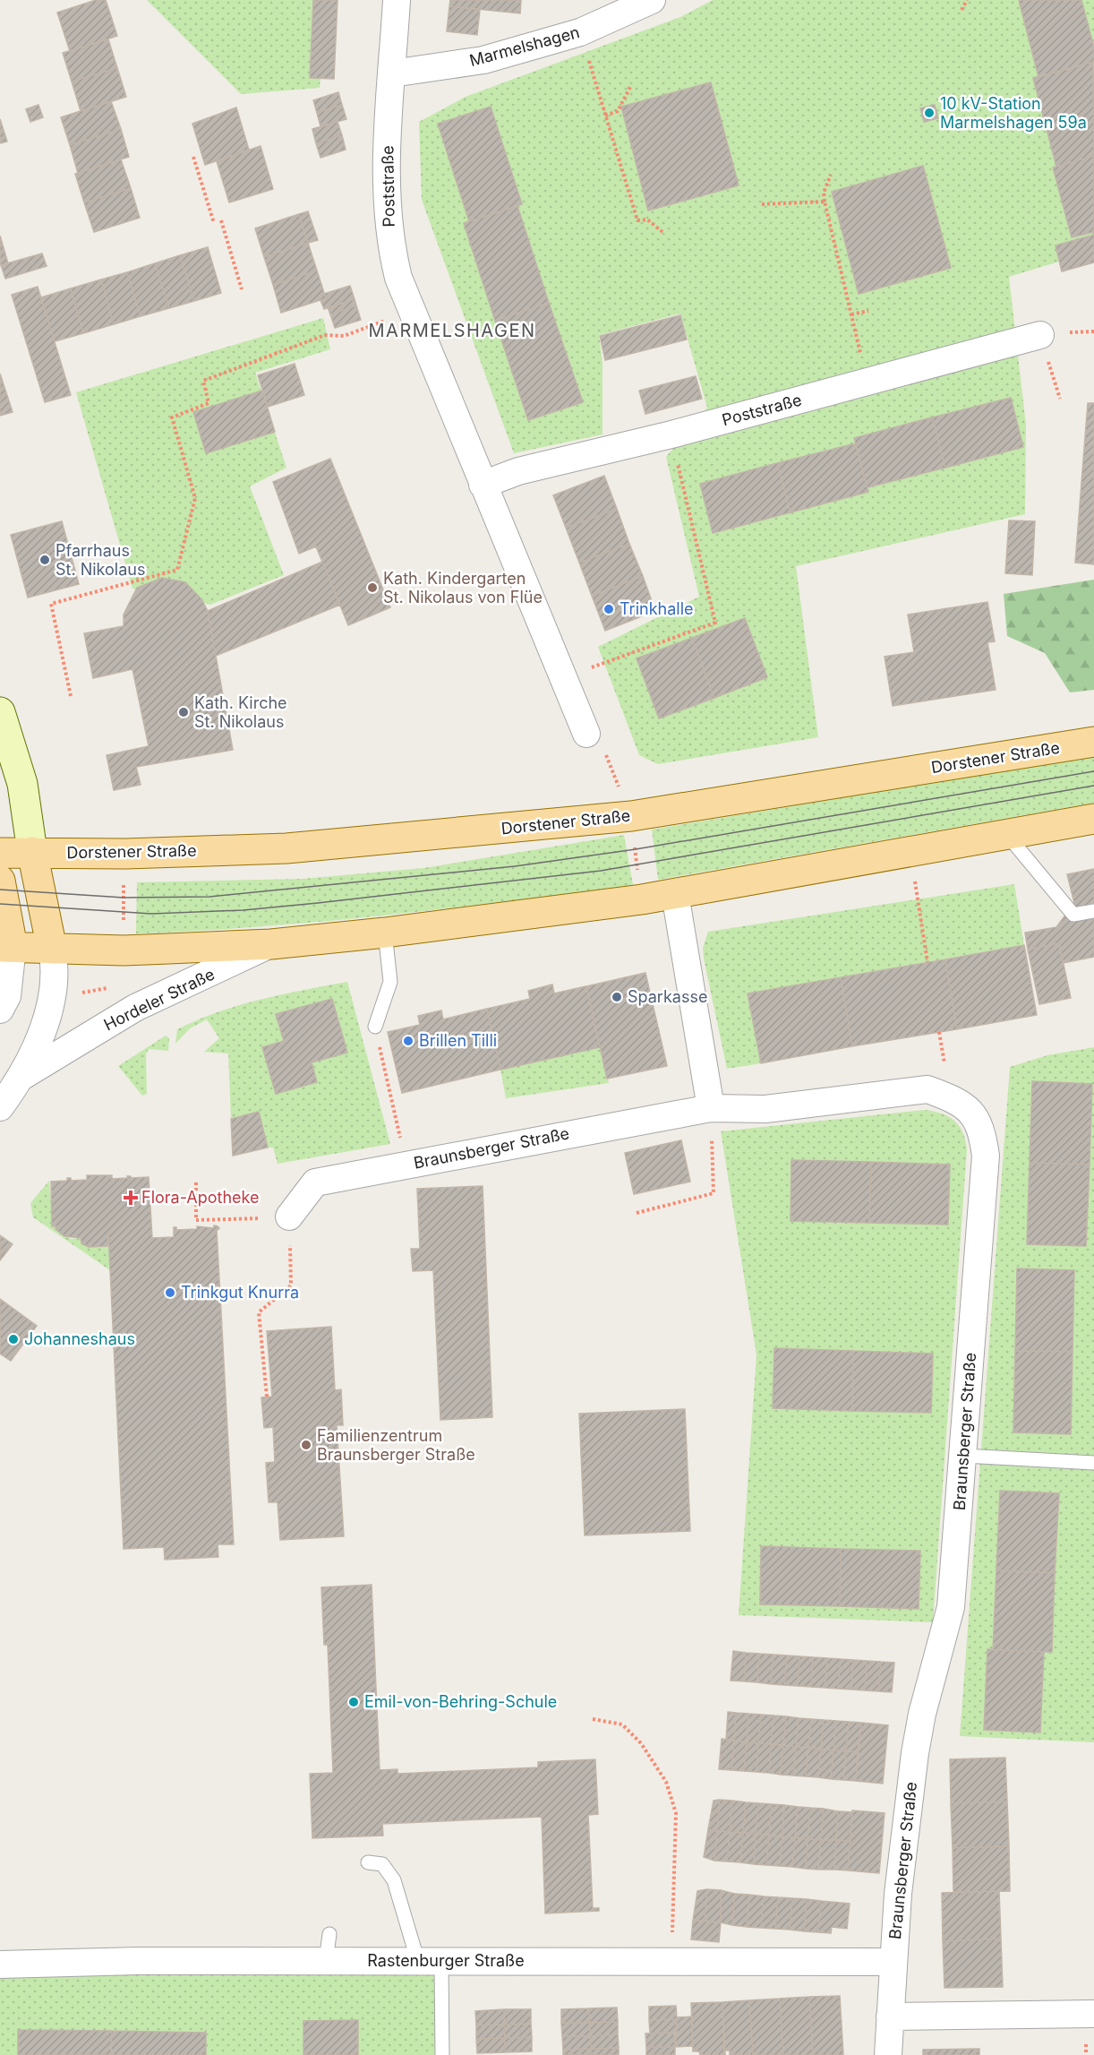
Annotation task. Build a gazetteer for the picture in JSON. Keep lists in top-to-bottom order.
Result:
{
  "streets": {
    "main road": ["Dorstener Straße"],
    "street": [
      "Marmelshagen",
      "Poststraße",
      "Hordeler Straße",
      "Braunsberger Straße",
      "Rastenburger Straße"
    ]
  },
  "crossings": [
    ["Marmelshagen", "Poststraße"],
    ["Braunsberger Straße", "Rastenburger Straße"]
  ],
  "districts": ["MARMELSHAGEN"],
  "places": {
    "other": [
      "10 kV-Station Marmelshagen 59a",
      "Pfarrhaus St. Nikolaus",
      "Kath. Kindergarten St. Nikolaus von Flüe",
      "Trinkhalle",
      "Kath. Kirche St. Nikolaus",
      "Sparkasse",
      "Brillen Tilli",
      "Trinkgut Knurra",
      "Johanneshaus",
      "Familienzentrum Braunsberger Straße",
      "Emil-von-Behring-Schule"
    ],
    "health": ["Flora-Apotheke"]
  }
}
